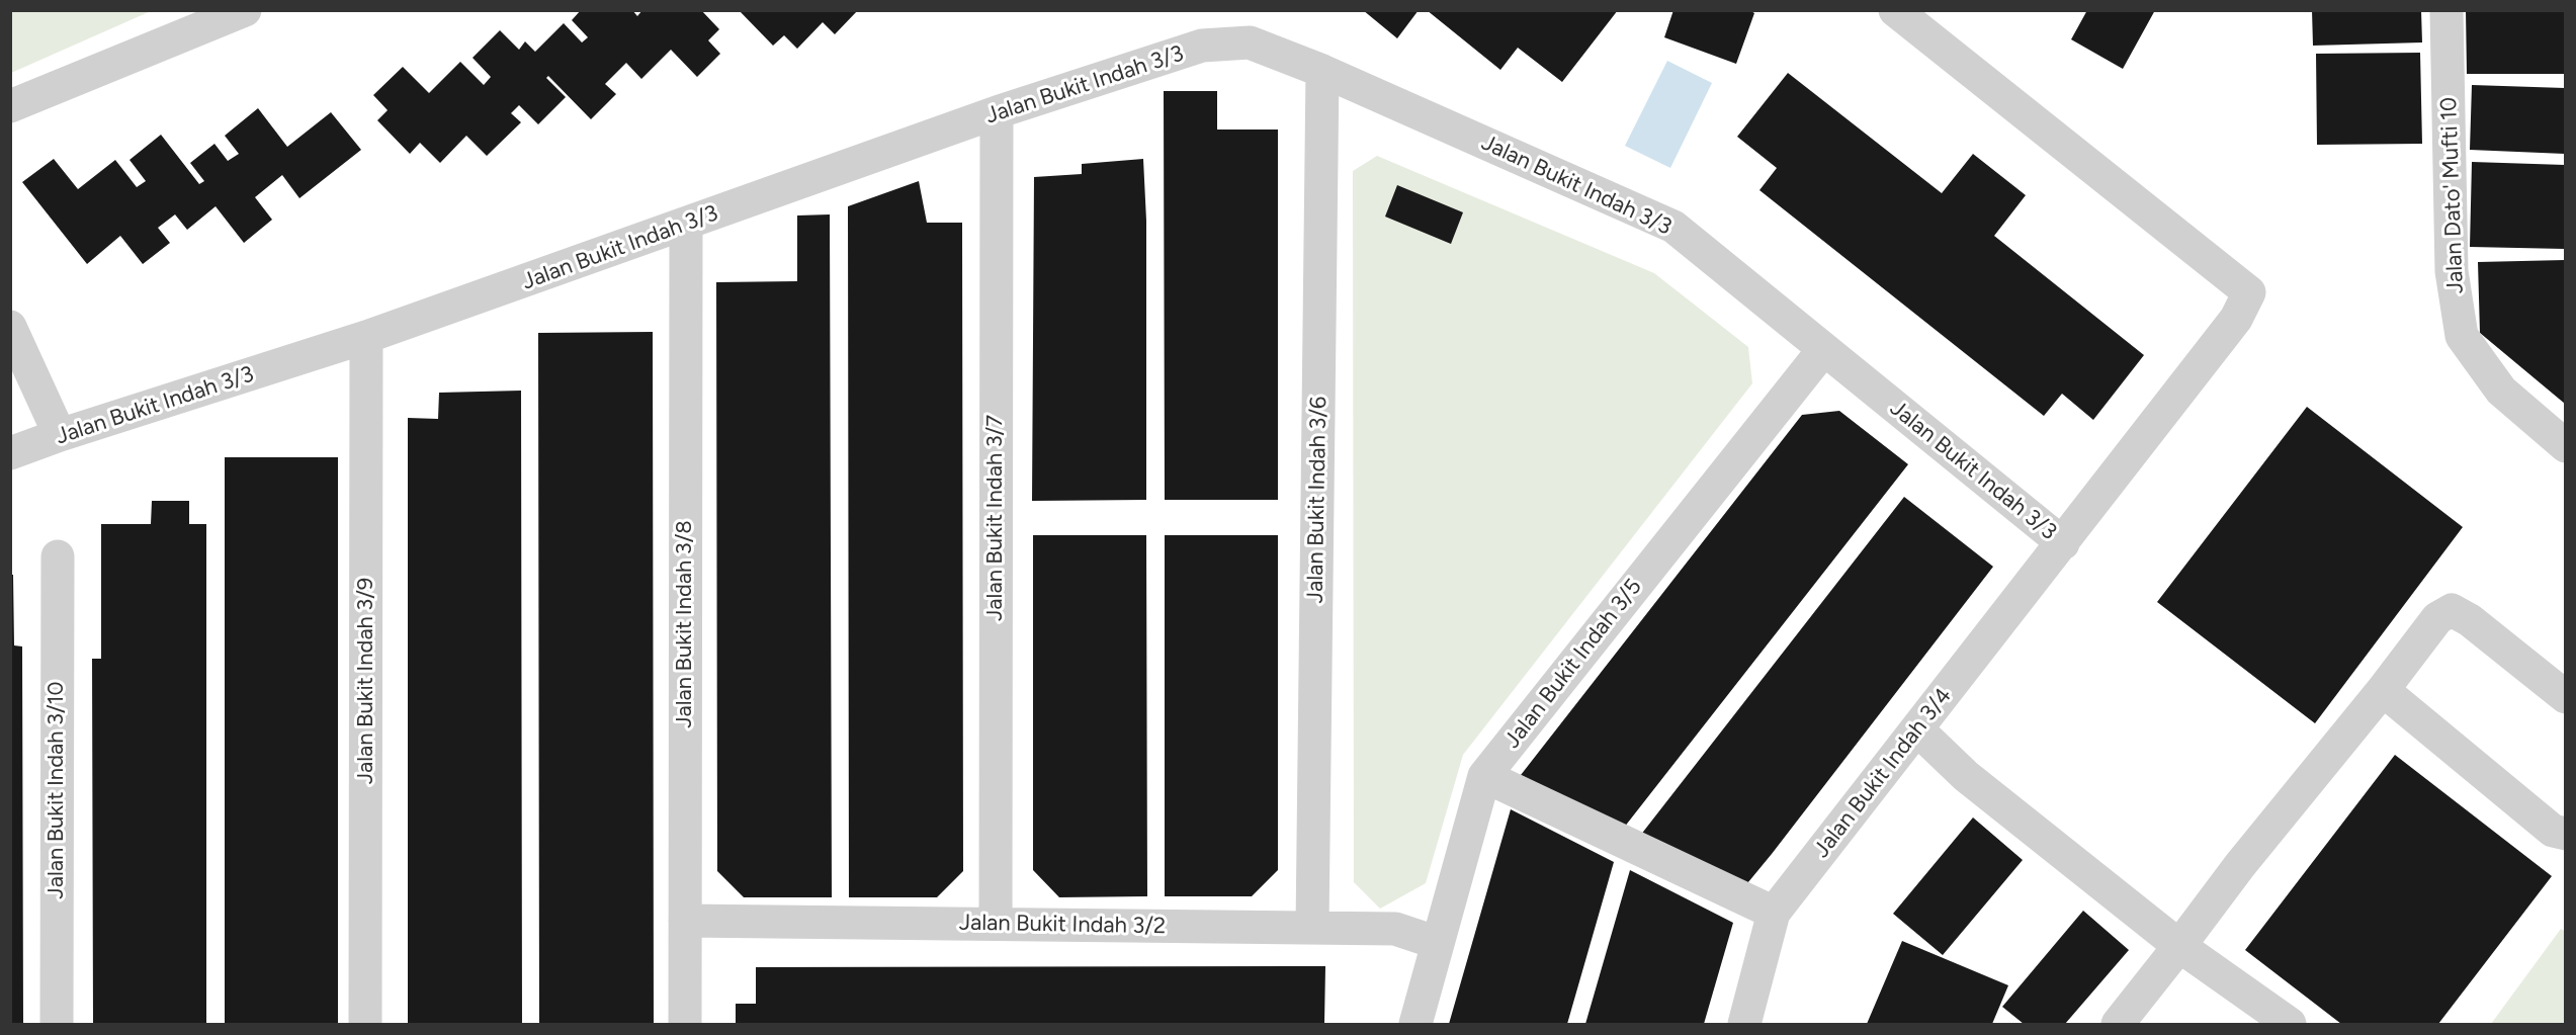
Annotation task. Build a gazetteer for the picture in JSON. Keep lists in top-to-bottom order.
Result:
{
  "streets": {
    "street": [
      "Jalan Bukit Indah 3/3",
      "Jalan Dato' Mufti 10",
      "Jalan Bukit Indah 3/6",
      "Jalan Bukit Indah 3/7",
      "Jalan Bukit Indah 3/8",
      "Jalan Bukit Indah 3/5",
      "Jalan Bukit Indah 3/9",
      "Jalan Bukit Indah 3/4",
      "Jalan Bukit Indah 3/10",
      "Jalan Bukit Indah 3/2"
    ]
  },
  "crossings": [
    ["Jalan Bukit Indah 3/3", "Jalan Bukit Indah 3/6"],
    ["Jalan Bukit Indah 3/3", "Jalan Bukit Indah 3/7"],
    ["Jalan Bukit Indah 3/3", "Jalan Bukit Indah 3/8"],
    ["Jalan Bukit Indah 3/3", "Jalan Bukit Indah 3/5"],
    ["Jalan Bukit Indah 3/3", "Jalan Bukit Indah 3/9"],
    ["Jalan Bukit Indah 3/3", "Jalan Bukit Indah 3/4"],
    ["Jalan Bukit Indah 3/6", "Jalan Bukit Indah 3/2"],
    ["Jalan Bukit Indah 3/7", "Jalan Bukit Indah 3/2"],
    ["Jalan Bukit Indah 3/8", "Jalan Bukit Indah 3/2"],
    ["Jalan Bukit Indah 3/5", "Jalan Bukit Indah 3/2"]
  ]
}
